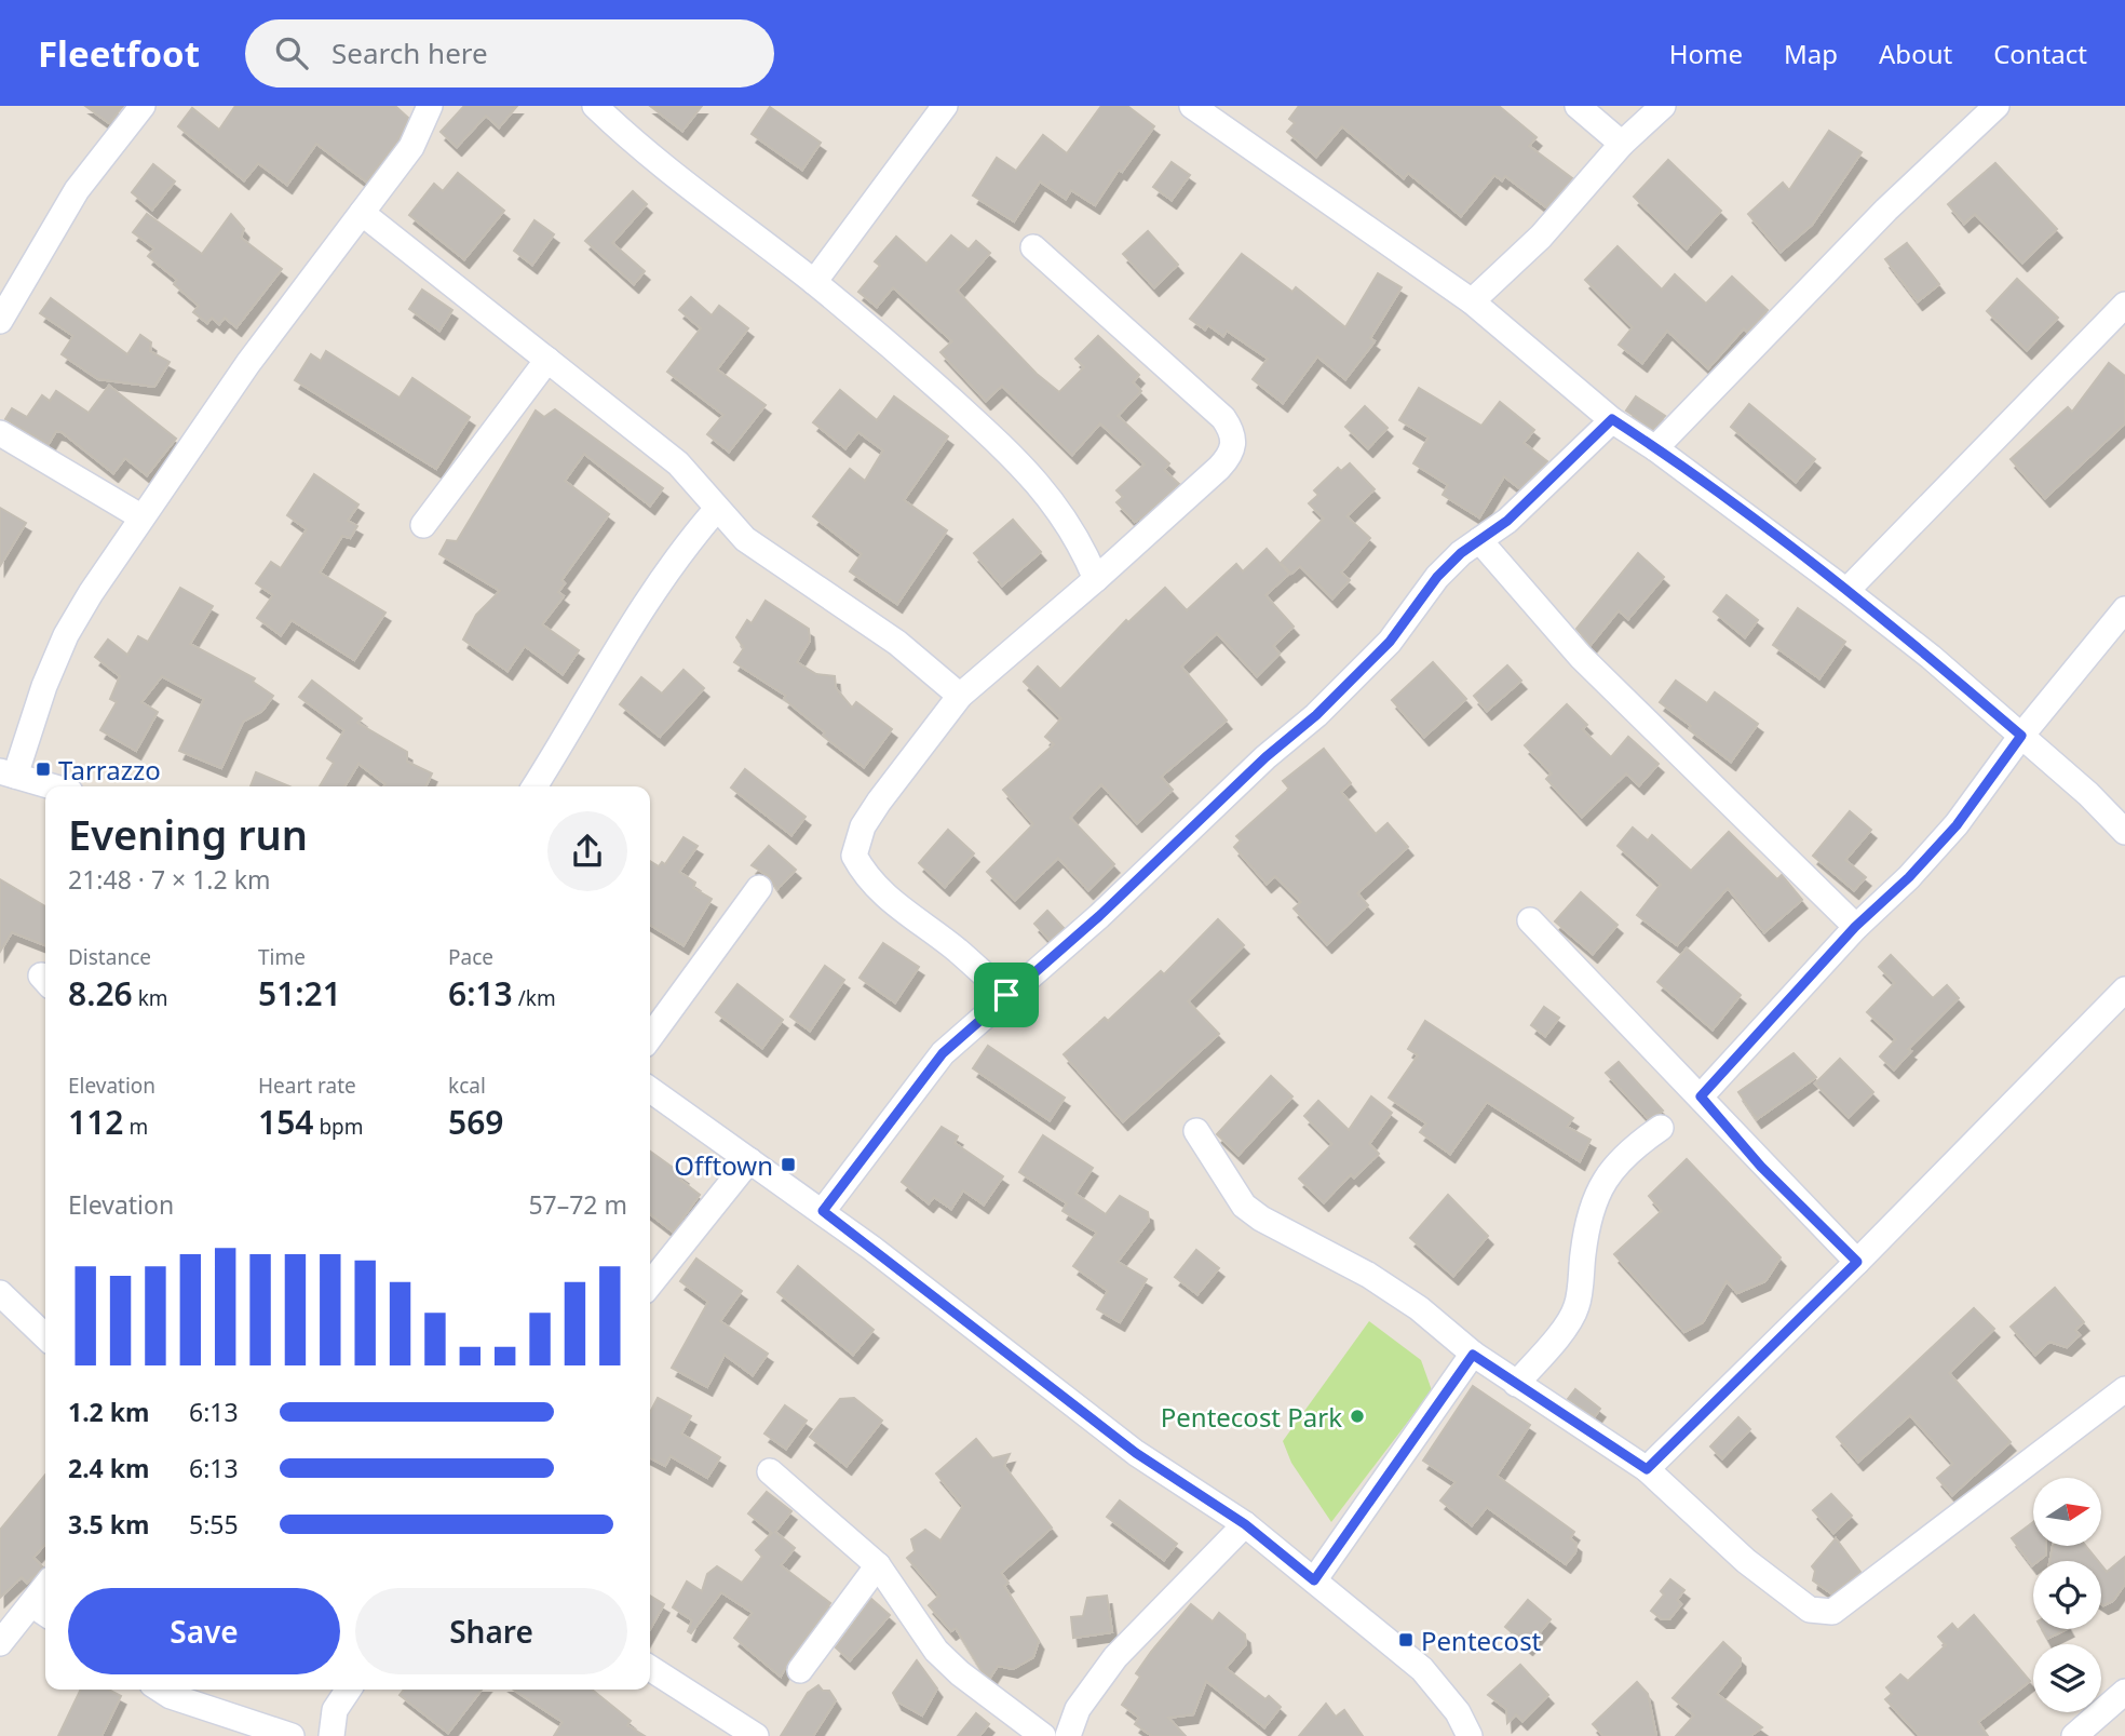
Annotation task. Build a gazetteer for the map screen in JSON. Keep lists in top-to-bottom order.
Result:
{
  "places": {
    "transit": ["Tarrazzo", "Offtown", "Pentecost"],
    "other": ["Pentecost Park"]
  },
  "north": "right",
  "page": {
    "header": "Fleetfoot",
    "search": "Search here",
    "nav": [
      "Home",
      "Map",
      "About",
      "Contact"
    ],
    "heading": ["Evening run", "21:48 · 7 × 1.2 km"],
    "stats": [
      ["Distance", "8.26 km"],
      ["Time", "51:21"],
      ["Pace", "6:13 /km"],
      ["Elevation", "112 m"],
      ["Heart rate", "154 bpm"],
      ["kcal", "569"]
    ],
    "chart": ["Elevation", "57–72 m"],
    "list": [
      {
        "name": "1.2 km",
        "note": "6:13"
      },
      {
        "name": "2.4 km",
        "note": "6:13"
      },
      {
        "name": "3.5 km",
        "note": "5:55"
      }
    ],
    "buttons": ["Save", "Share"]
  }
}
